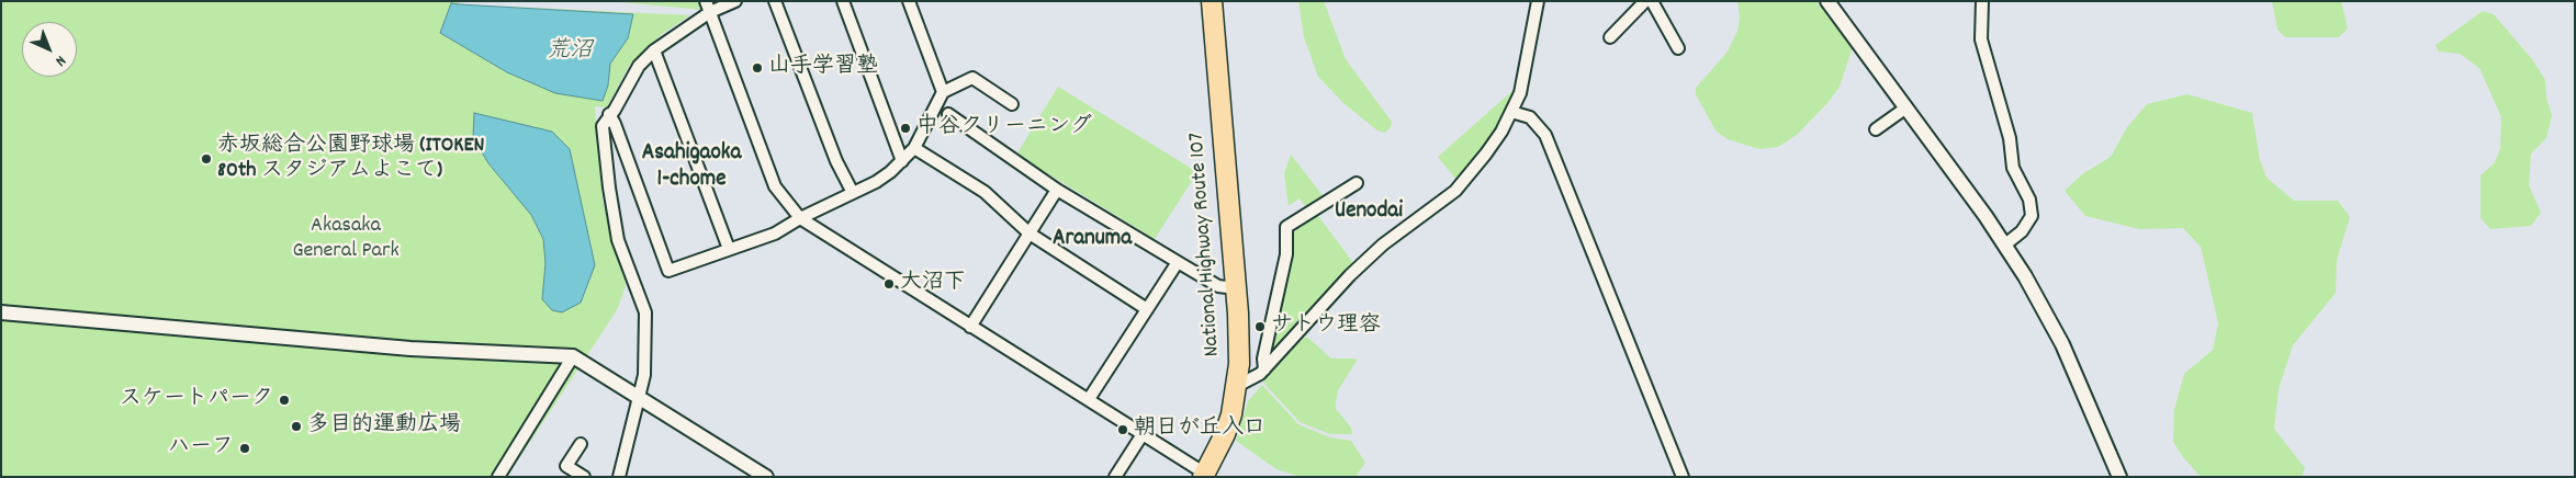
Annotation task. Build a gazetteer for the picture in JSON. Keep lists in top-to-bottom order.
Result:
{
  "streets": {
    "highway": ["National Highway Route 107"]
  },
  "districts": ["Asahigaoka 1-chome", "Uenodai", "Aranuma"],
  "water": ["荒沼"],
  "parks": ["Akasaka General Park"],
  "places": [
    "山手学習塾",
    "中谷クリーニング",
    "赤坂総合公園野球場 (ITOKEN 80th スタジアムよこて)",
    "大沼下",
    "サトウ理容",
    "スケートパーク",
    "多目的運動広場",
    "朝日が丘入口",
    "ハーフ"
  ],
  "north": "bottom right"
}
